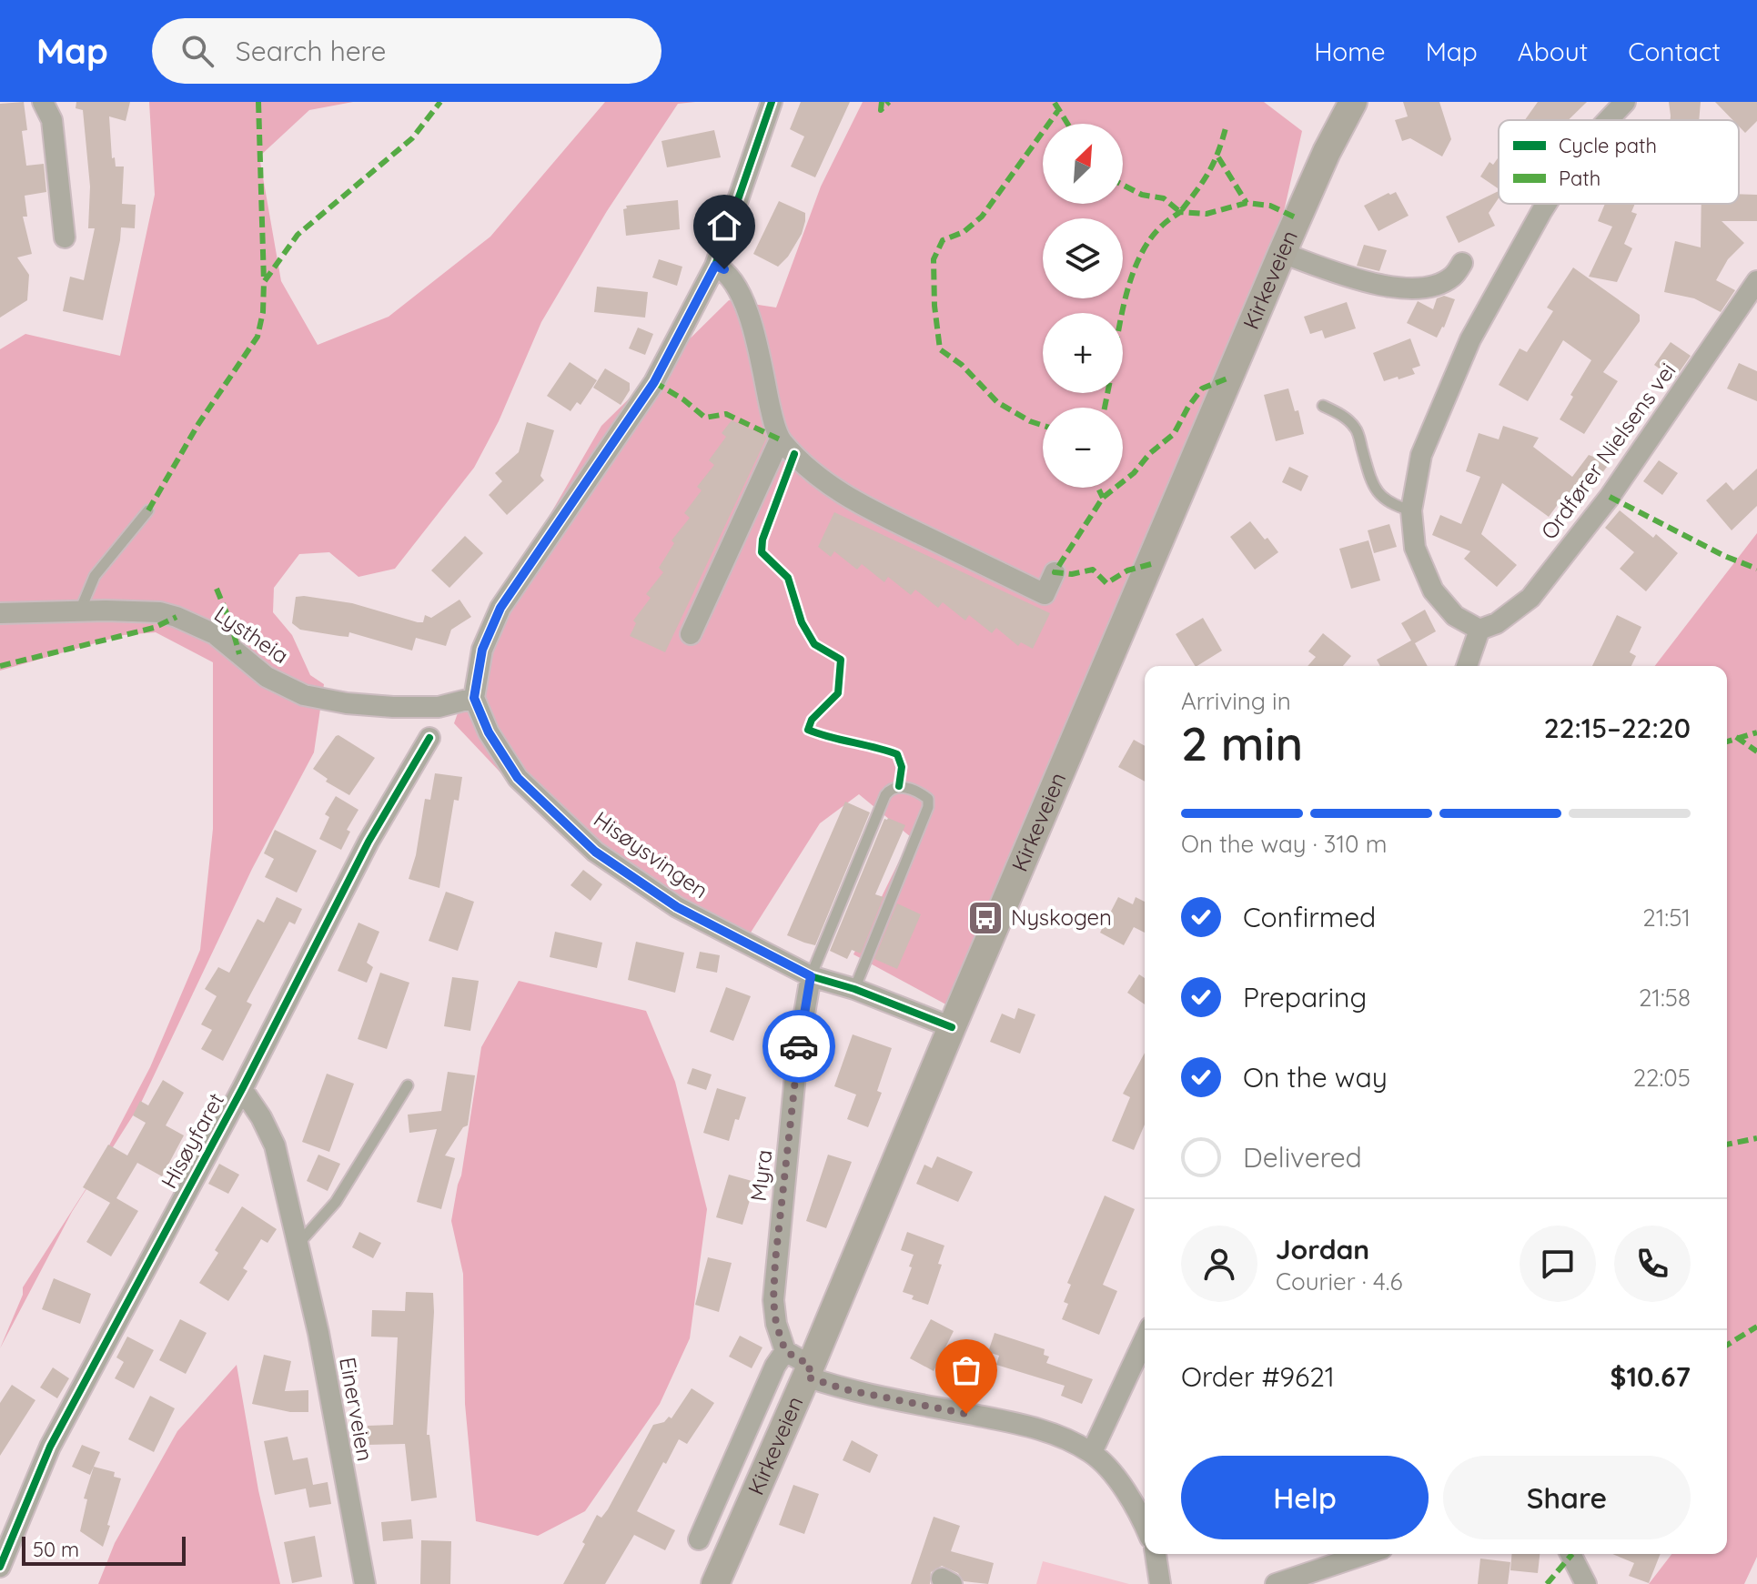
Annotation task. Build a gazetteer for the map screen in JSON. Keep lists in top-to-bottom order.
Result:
{
  "streets": {
    "main road": ["Kirkeveien"],
    "street": [
      "Ordfører Nielsens vei",
      "Lystheia",
      "Hisøysvingen",
      "Hisøyfaret",
      "Myra",
      "Einerveien"
    ]
  },
  "crossings": [
    ["Kirkeveien", "Hisøysvingen"],
    ["Lystheia", "Hisøysvingen"],
    ["Hisøysvingen", "Myra"],
    ["Hisøyfaret", "Einerveien"]
  ],
  "places": {
    "bus stop": ["Nyskogen"]
  },
  "legend": ["Cycle path", "Path"],
  "scale_bar": "50 m",
  "north": "top right",
  "page": {
    "header": "Map",
    "search": "Search here",
    "nav": [
      "Home",
      "Map",
      "About",
      "Contact"
    ],
    "map_buttons": ["+", "−"],
    "heading": ["2 min", "Arriving in", "22:15–22:20"],
    "panel": [
      "Jordan",
      "Courier · 4.6",
      "Order #9621",
      "$10.67"
    ],
    "bar": "On the way · 310 m",
    "list": [
      ["Confirmed", "21:51"],
      ["Preparing", "21:58"],
      ["On the way", "22:05"],
      "Delivered"
    ],
    "buttons": ["Help", "Share"],
    "scale": "50 m"
  }
}
